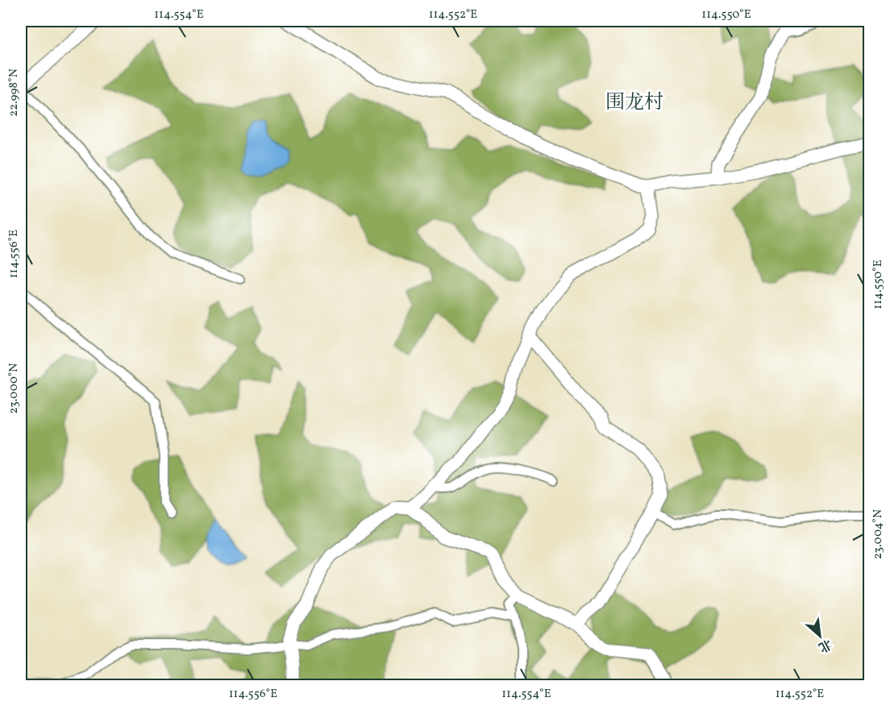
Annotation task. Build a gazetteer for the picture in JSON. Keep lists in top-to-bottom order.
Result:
{
  "districts": ["围龙村"],
  "north": "bottom right",
  "coordinates": [
    "114.554°E",
    "114.552°E",
    "114.550°E",
    "22.998°N",
    "114.556°E",
    "23.000°N",
    "23.004°N"
  ]
}
